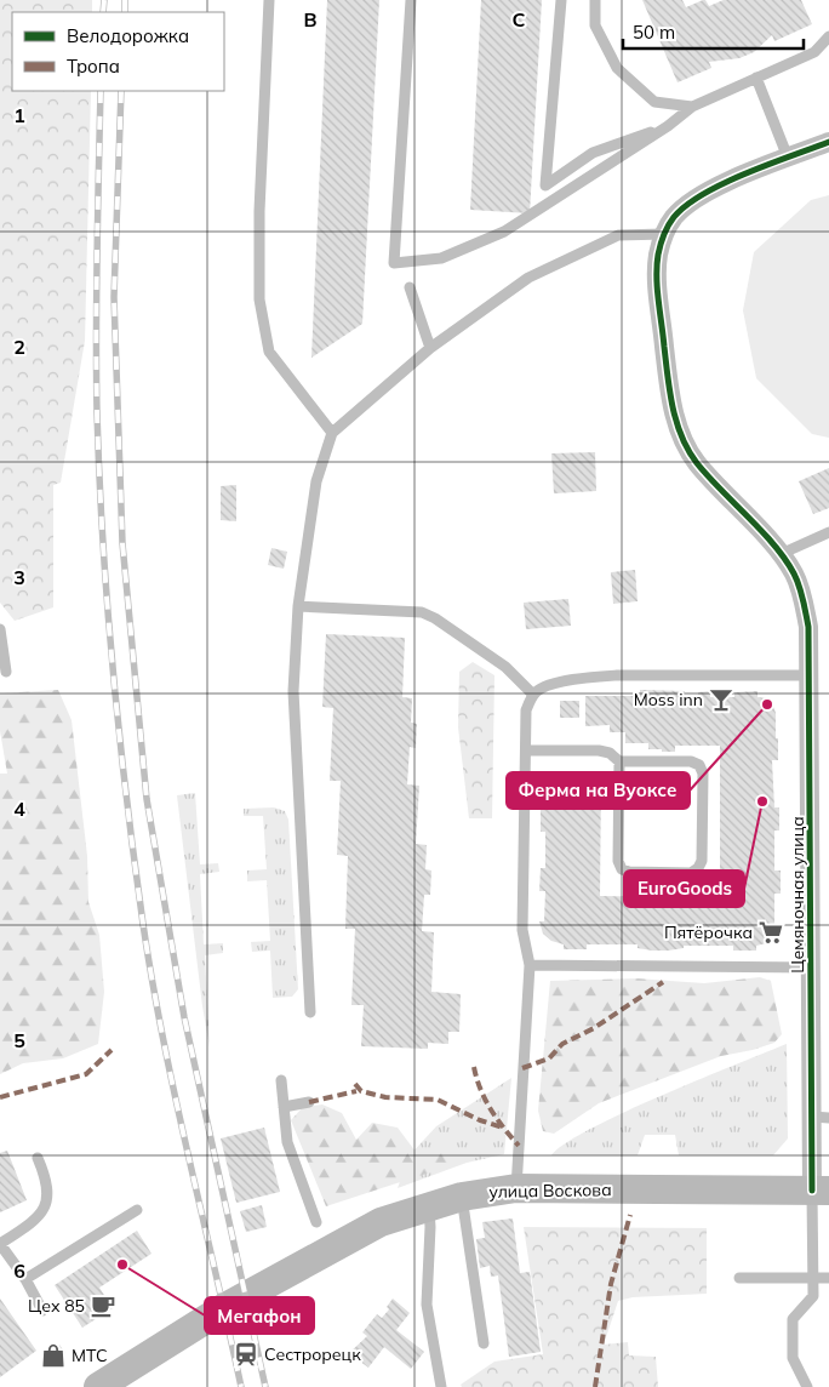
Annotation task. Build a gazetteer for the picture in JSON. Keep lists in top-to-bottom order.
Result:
{
  "streets": {
    "main road": ["улица Воскова"],
    "street": ["Цемяночная улица"]
  },
  "crossings": [
    ["Цемяночная улица", "улица Воскова"]
  ],
  "places": {
    "bar": ["Moss inn"],
    "other": ["Ферма на Вуоксе", "EuroGoods", "Мегафон"],
    "supermarket": ["Пятёрочка"],
    "cafe": ["Цех 85"],
    "station": ["Сестрорецк"],
    "shop": ["МТС"]
  },
  "legend": ["Велодорожка", "Тропа"],
  "scale_bar": "50 m",
  "grid": {
    "columns": ["B", "C"],
    "rows": [
      "1",
      "2",
      "3",
      "4",
      "5",
      "6"
    ]
  }
}
